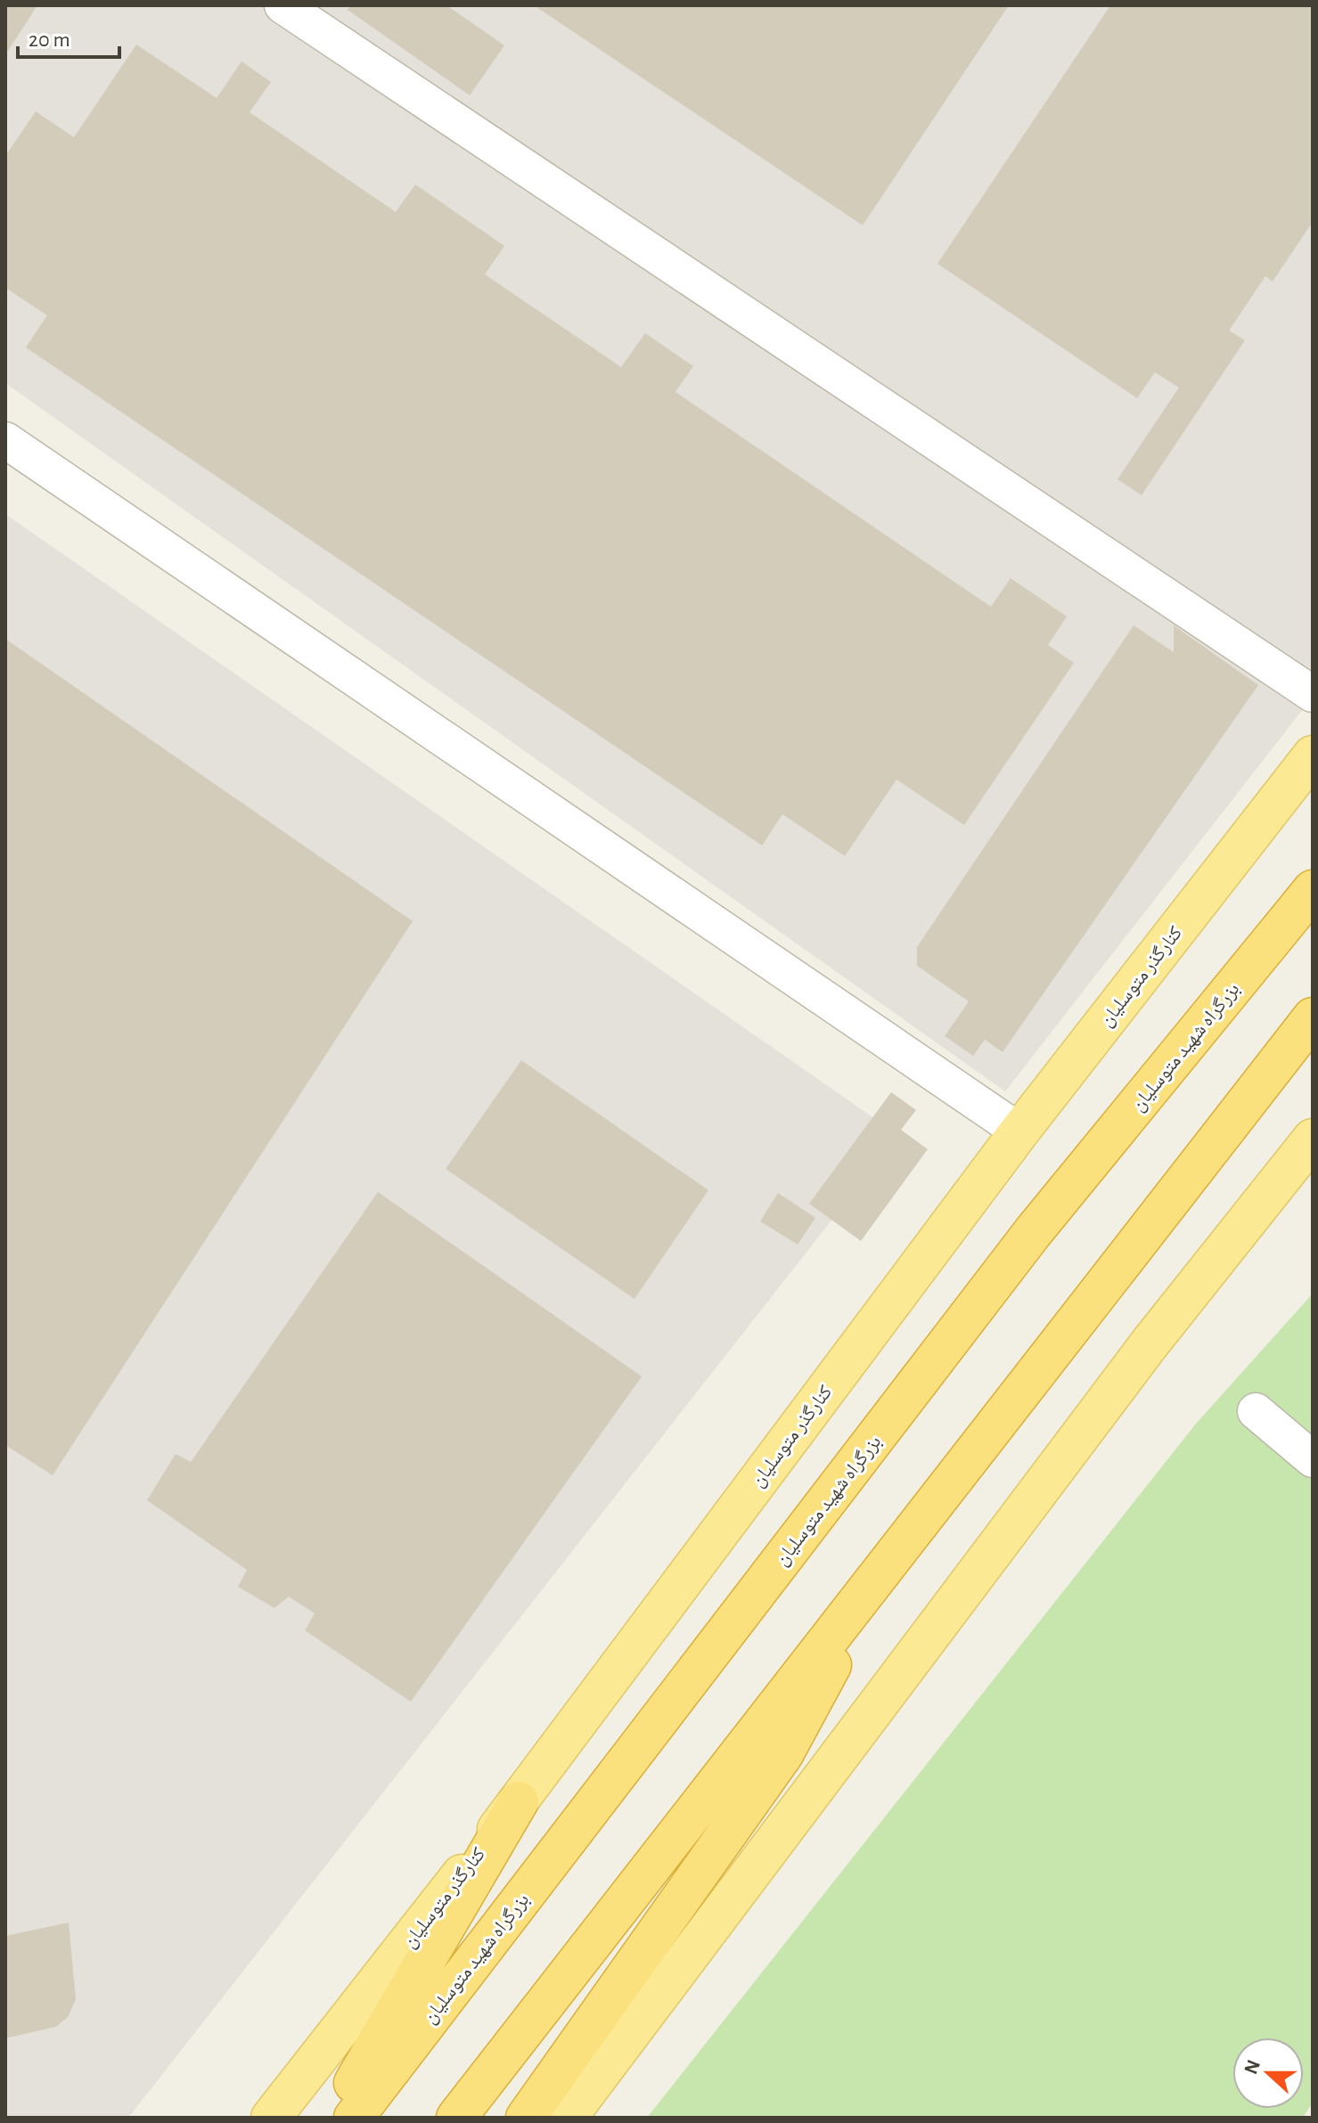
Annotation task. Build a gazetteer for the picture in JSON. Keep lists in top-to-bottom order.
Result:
{
  "streets": {
    "highway": ["بزرگراه شهید متوسلیان"],
    "main road": ["کنارگذر متوسلیان"]
  },
  "scale_bar": "20 m",
  "north": "left"
}
